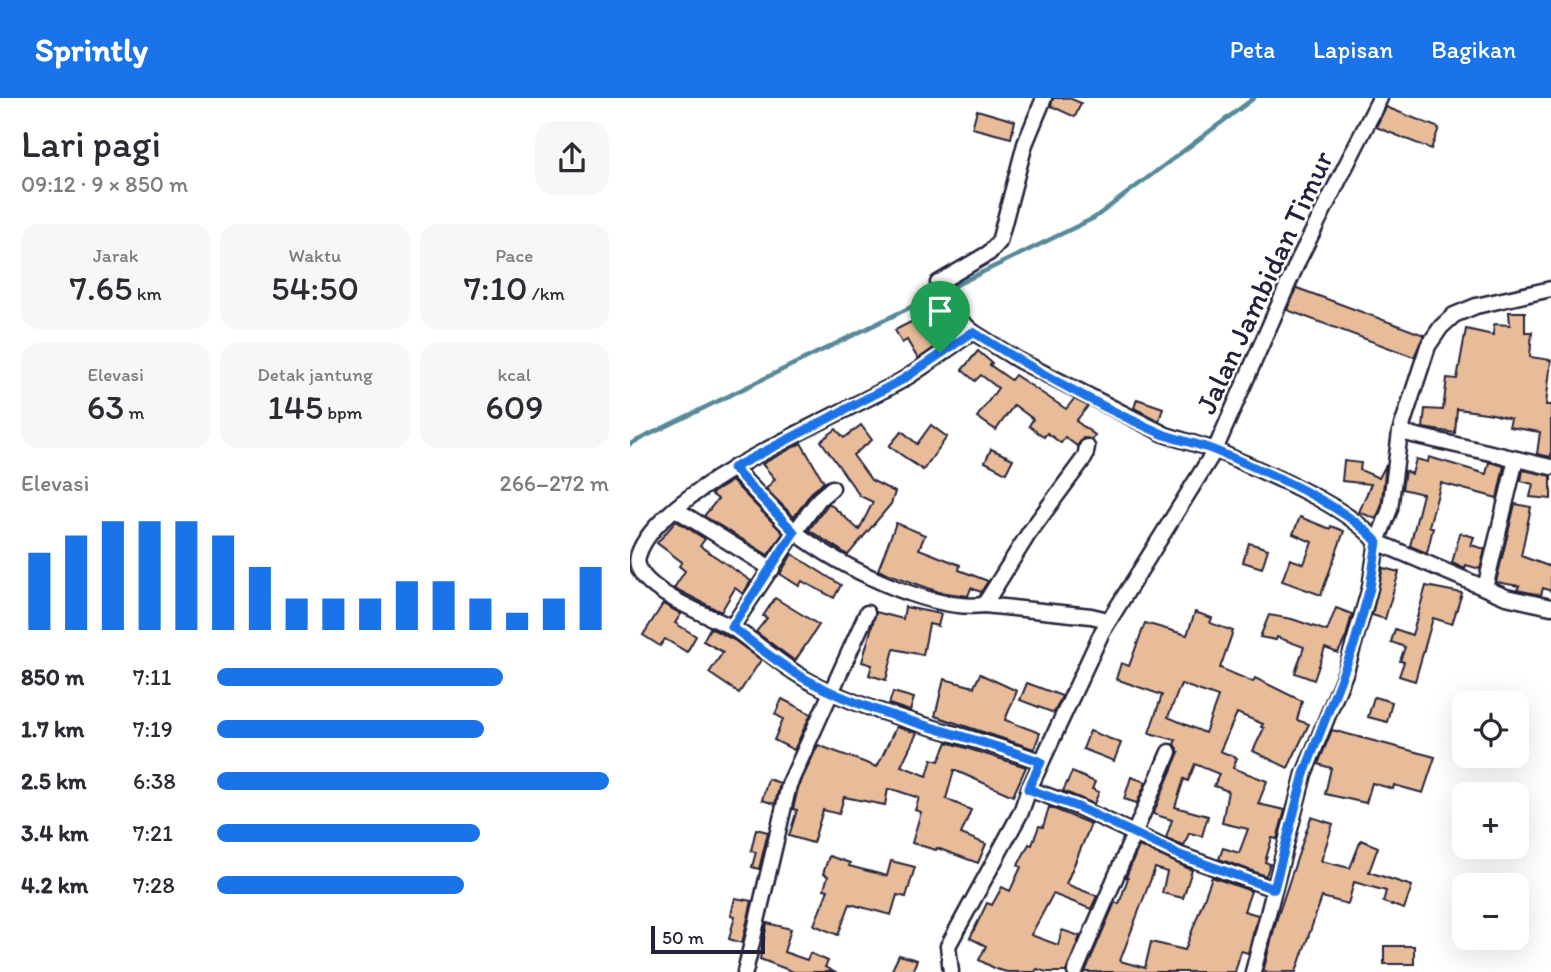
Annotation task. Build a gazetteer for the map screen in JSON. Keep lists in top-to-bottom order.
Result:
{
  "streets": {
    "street": ["Jalan Jambidan Timur"]
  },
  "scale_bar": "50 m",
  "page": {
    "header": "Sprintly",
    "nav": ["Peta", "Lapisan", "Bagikan"],
    "heading": ["Lari pagi", "09:12 · 9 × 850 m"],
    "stats": [
      ["Jarak", "7.65 km"],
      ["Waktu", "54:50"],
      ["Pace", "7:10 /km"],
      ["Elevasi", "63 m"],
      ["Detak jantung", "145 bpm"],
      ["kcal", "609"]
    ],
    "chart": ["Elevasi", "266–272 m"],
    "list": [
      {
        "name": "850 m",
        "note": "7:11"
      },
      {
        "name": "1.7 km",
        "note": "7:19"
      },
      {
        "name": "2.5 km",
        "note": "6:38"
      },
      {
        "name": "3.4 km",
        "note": "7:21"
      },
      {
        "name": "4.2 km",
        "note": "7:28"
      }
    ],
    "map_buttons": ["+", "−"],
    "scale": "50 m"
  }
}
